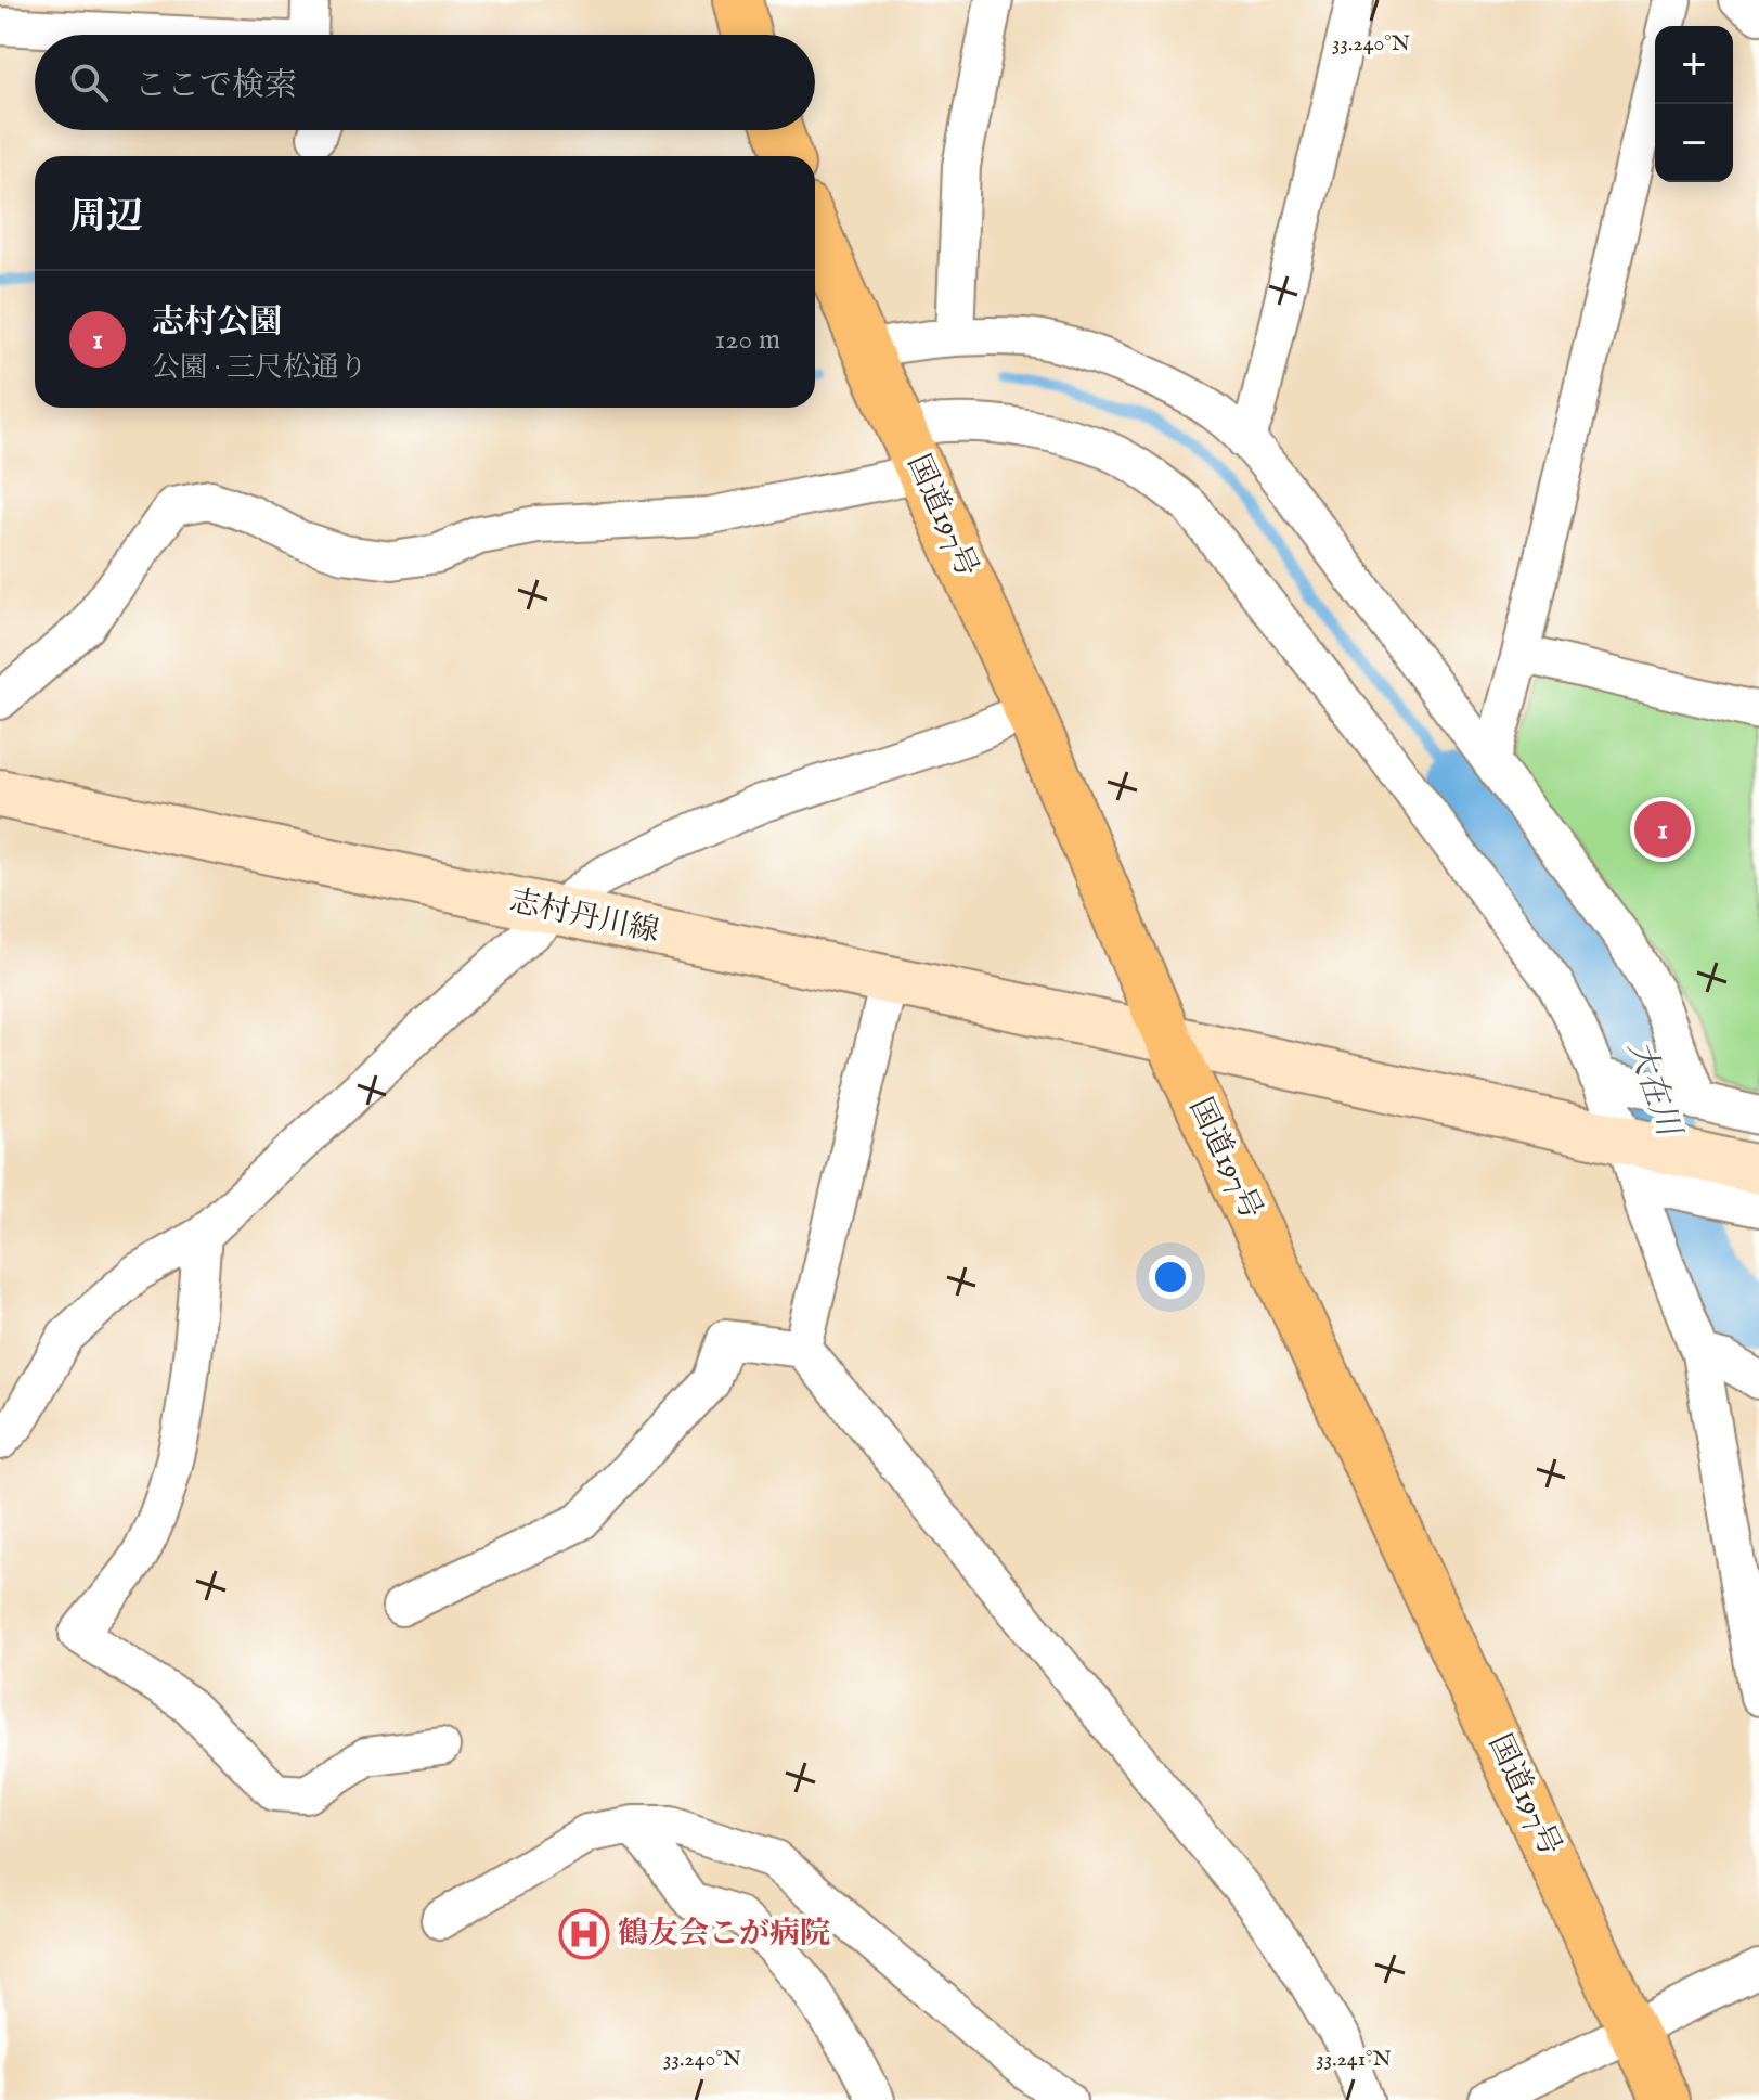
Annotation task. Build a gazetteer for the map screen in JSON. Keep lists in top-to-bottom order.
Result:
{
  "streets": {
    "highway": ["国道197号"],
    "street": ["志村丹川線"]
  },
  "crossings": [
    ["国道197号", "志村丹川線"]
  ],
  "water": ["大在川"],
  "places": {
    "hospital": ["鶴友会こが病院"]
  },
  "page": {
    "map_buttons": ["+", "−"],
    "search": "ここで検索",
    "heading": "周辺",
    "list": [
      {
        "mark": "1",
        "name": "志村公園",
        "note": "公園 · 三尺松通り",
        "value": "120 m"
      }
    ],
    "pins": "1"
  },
  "coordinates": ["33.240°N", "33.241°N"]
}
